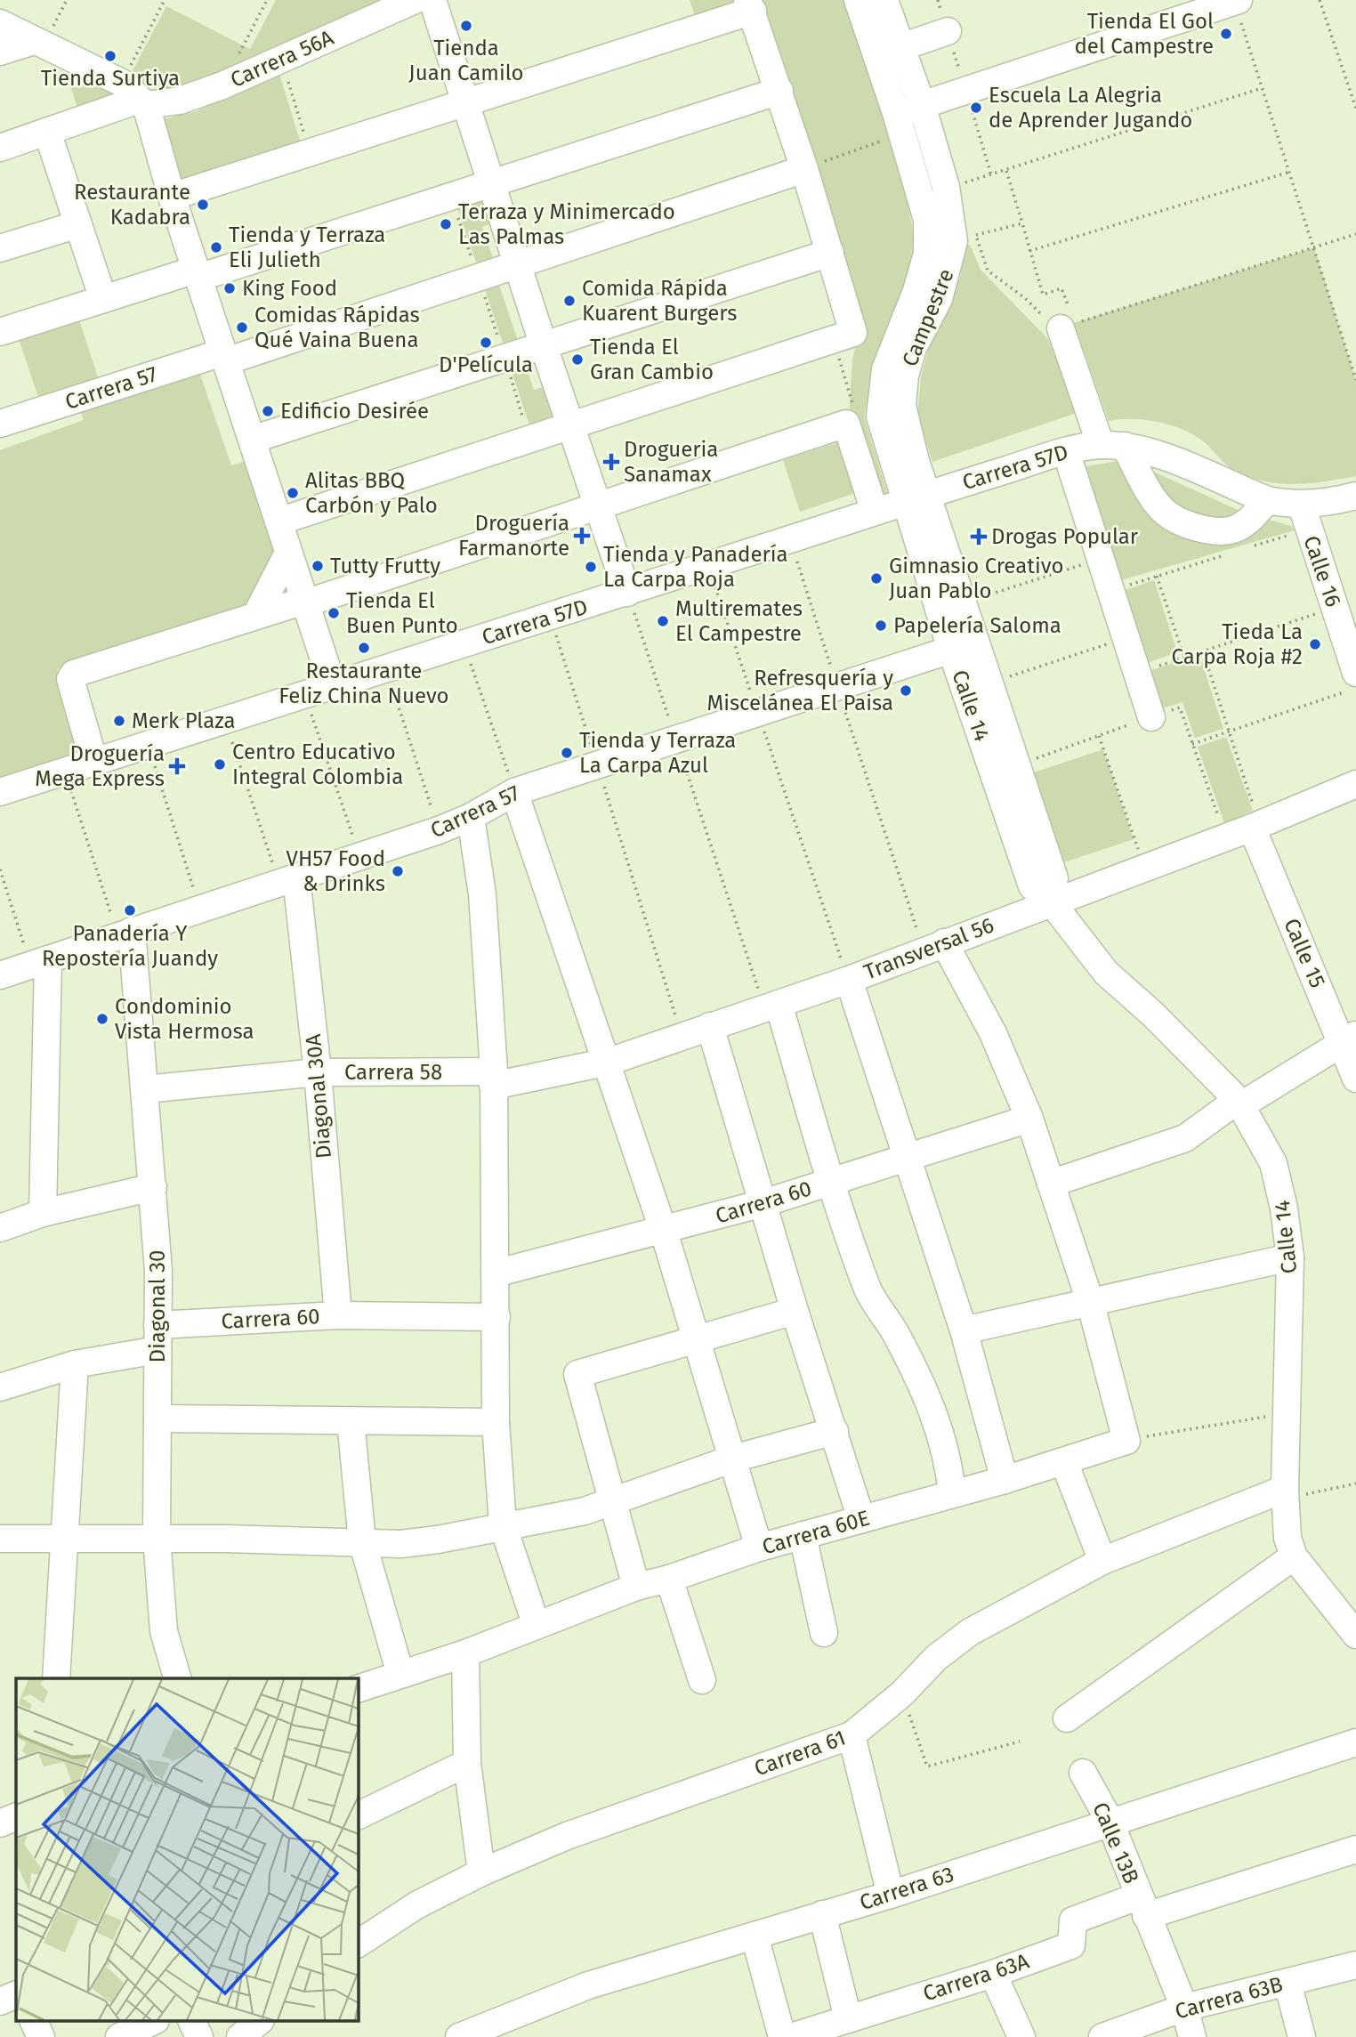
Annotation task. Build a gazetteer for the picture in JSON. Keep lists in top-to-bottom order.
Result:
{
  "streets": {
    "street": [
      "Carrera 56A",
      "Campestre",
      "Carrera 57",
      "Carrera 57D",
      "Calle 16",
      "Calle 14",
      "Transversal 56",
      "Calle 15",
      "Carrera 58",
      "Diagonal 30A",
      "Carrera 60",
      "Diagonal 30",
      "Carrera 60E",
      "Carrera 61",
      "Calle 13B",
      "Carrera 63",
      "Carrera 63A",
      "Carrera 63B"
    ]
  },
  "crossings": [
    ["Campestre", "Carrera 57D"],
    ["Campestre", "Calle 14"],
    ["Carrera 57", "Calle 14"],
    ["Carrera 57", "Diagonal 30A"],
    ["Carrera 57", "Diagonal 30"],
    ["Carrera 57D", "Calle 16"],
    ["Carrera 57D", "Calle 14"],
    ["Calle 14", "Transversal 56"],
    ["Calle 14", "Carrera 61"],
    ["Transversal 56", "Calle 15"],
    ["Transversal 56", "Carrera 58"],
    ["Carrera 58", "Diagonal 30A"],
    ["Carrera 58", "Diagonal 30"],
    ["Diagonal 30A", "Carrera 60"],
    ["Carrera 60", "Diagonal 30"],
    ["Calle 13B", "Carrera 63"],
    ["Calle 13B", "Carrera 63A"],
    ["Calle 13B", "Carrera 63B"]
  ],
  "places": {
    "other": [
      "Tienda Juan Camilo",
      "Tienda El Gol del Campestre",
      "Tienda Surtiya",
      "Escuela La Alegria de Aprender Jugando",
      "Restaurante Kadabra",
      "Terraza y Minimercado Las Palmas",
      "Tienda y Terraza Eli Julieth",
      "King Food",
      "Comida Rápida Kuarent Burgers",
      "Comidas Rápidas Qué Vaina Buena",
      "D'Película",
      "Tienda El Gran Cambio",
      "Edificio Desirée",
      "Alitas BBQ Carbón y Palo",
      "Tutty Frutty",
      "Tienda y Panadería La Carpa Roja",
      "Gimnasio Creativo Juan Pablo",
      "Tienda El Buen Punto",
      "Multiremates El Campestre",
      "Papelería Saloma",
      "Tieda La Carpa Roja #2",
      "Restaurante Feliz China Nuevo",
      "Refresquería y Miscelánea El Paisa",
      "Merk Plaza",
      "Tienda y Terraza La Carpa Azul",
      "Centro Educativo Integral Colombia",
      "VH57 Food & Drinks",
      "Panadería Y Repostería Juandy",
      "Condominio Vista Hermosa"
    ],
    "health": [
      "Drogueria Sanamax",
      "Droguería Farmanorte",
      "Drogas Popular",
      "Droguería Mega Express"
    ]
  }
}
